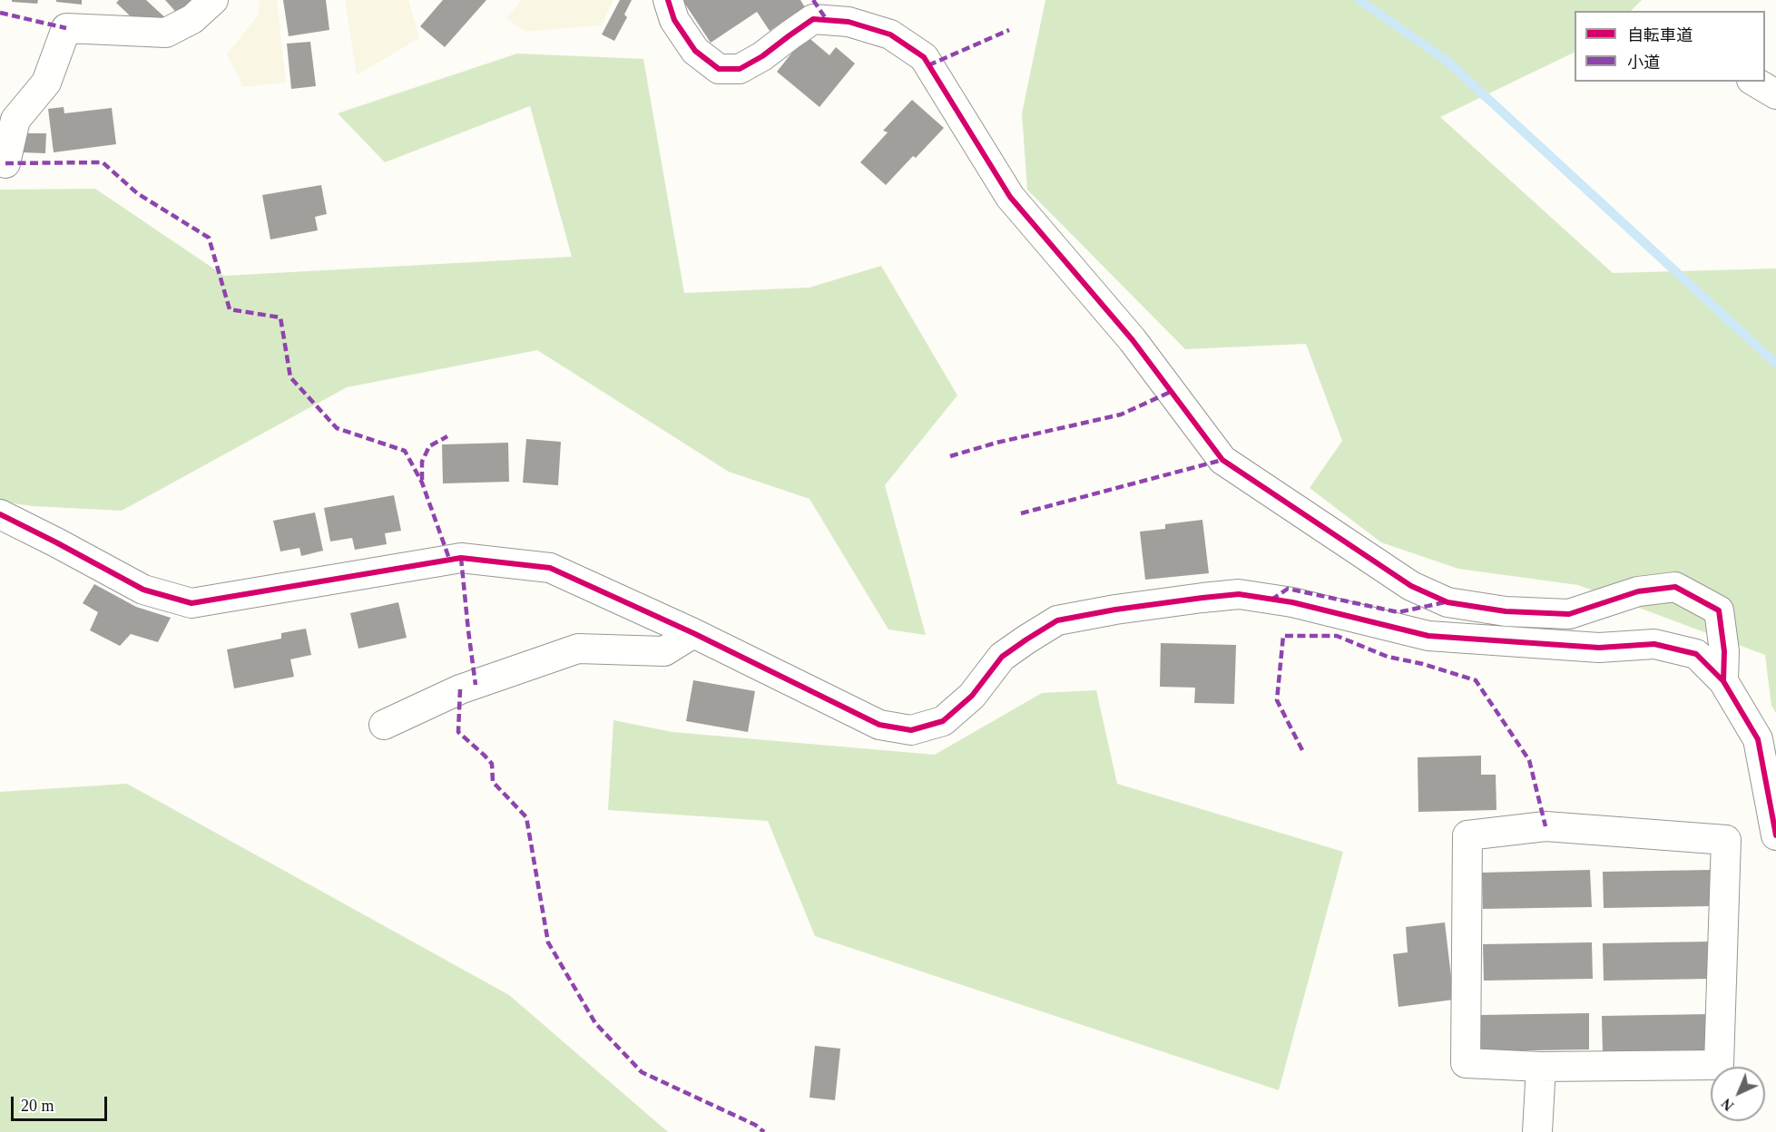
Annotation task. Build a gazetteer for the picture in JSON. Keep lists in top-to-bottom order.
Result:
{
  "legend": ["自転車道", "小道"],
  "scale_bar": "20 m",
  "north": "bottom left"
}
